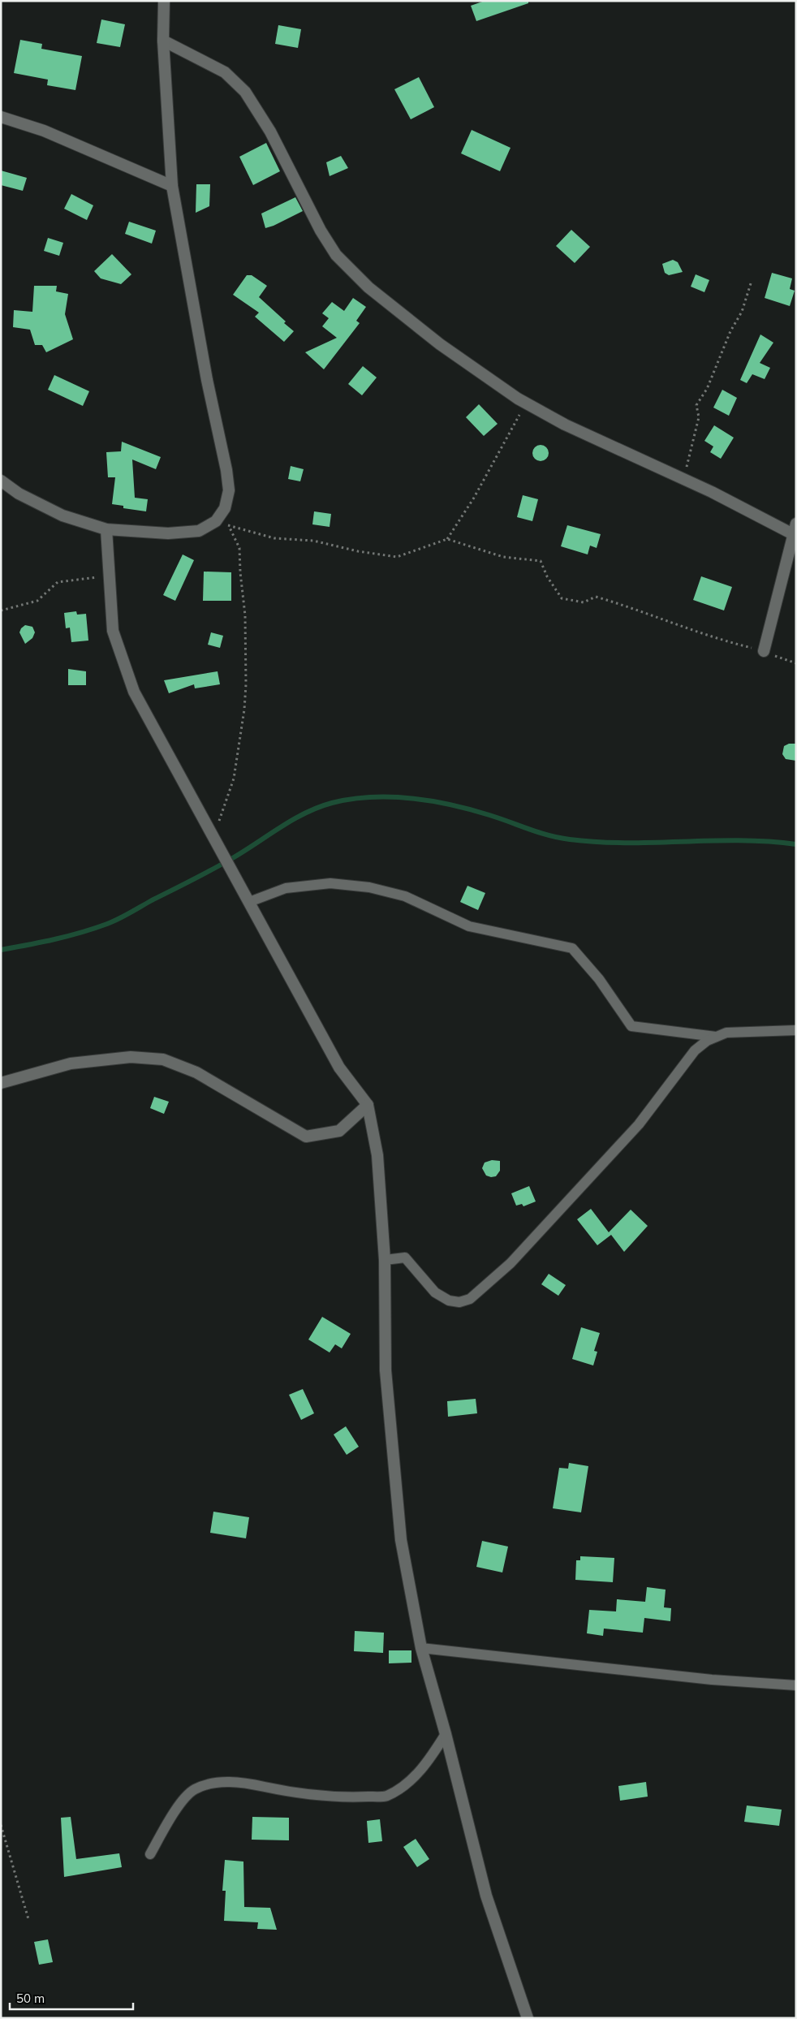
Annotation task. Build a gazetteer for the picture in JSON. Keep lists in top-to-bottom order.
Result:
{
  "scale_bar": "50 m"
}
